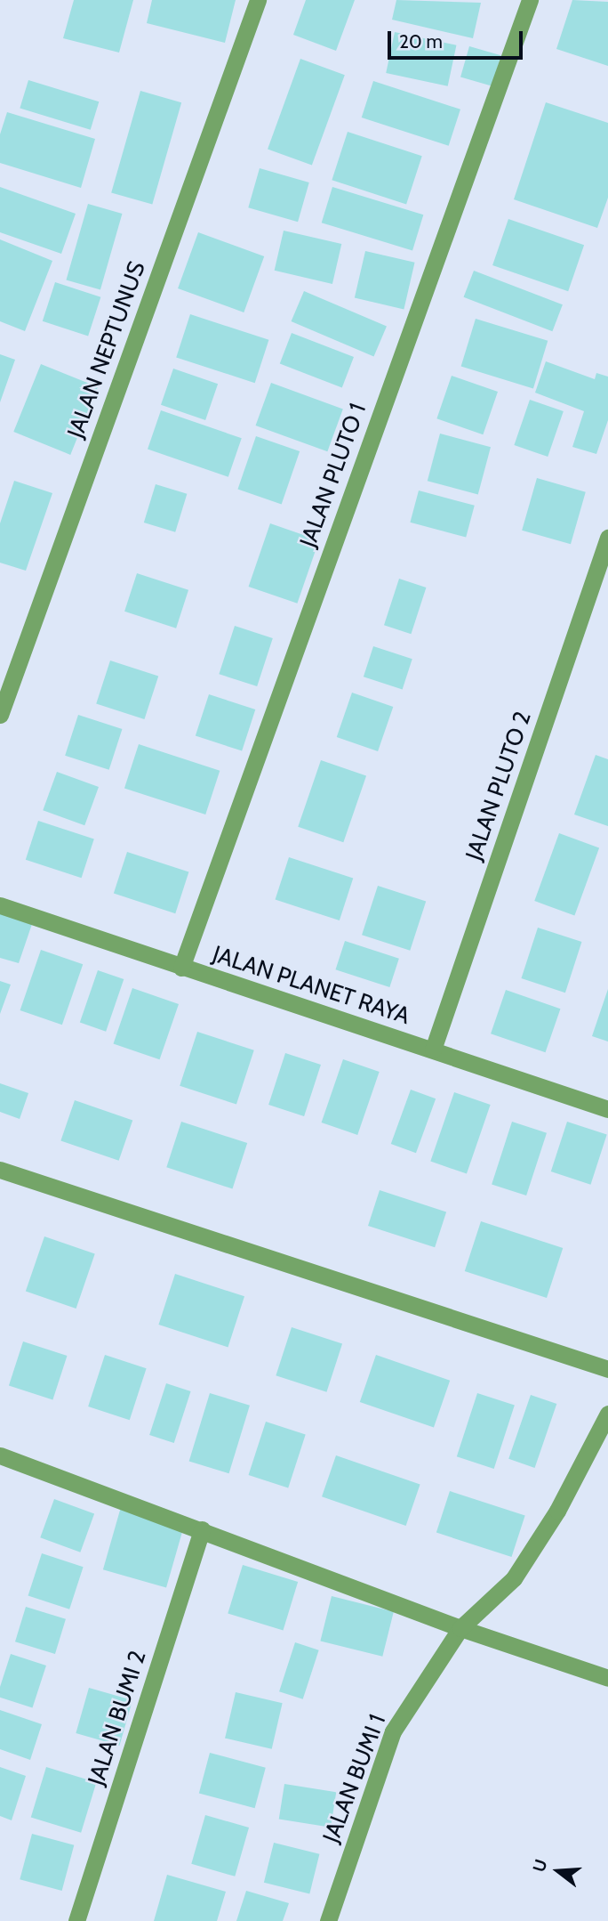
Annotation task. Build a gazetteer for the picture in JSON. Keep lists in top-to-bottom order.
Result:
{
  "streets": {
    "street": [
      "JALAN NEPTUNUS",
      "JALAN PLUTO 1",
      "JALAN PLUTO 2",
      "JALAN PLANET RAYA",
      "JALAN BUMI 2",
      "JALAN BUMI 1"
    ]
  },
  "crossings": [
    ["JALAN PLUTO 1", "JALAN PLANET RAYA"],
    ["JALAN PLUTO 2", "JALAN PLANET RAYA"]
  ],
  "scale_bar": "20 m",
  "north": "left"
}
